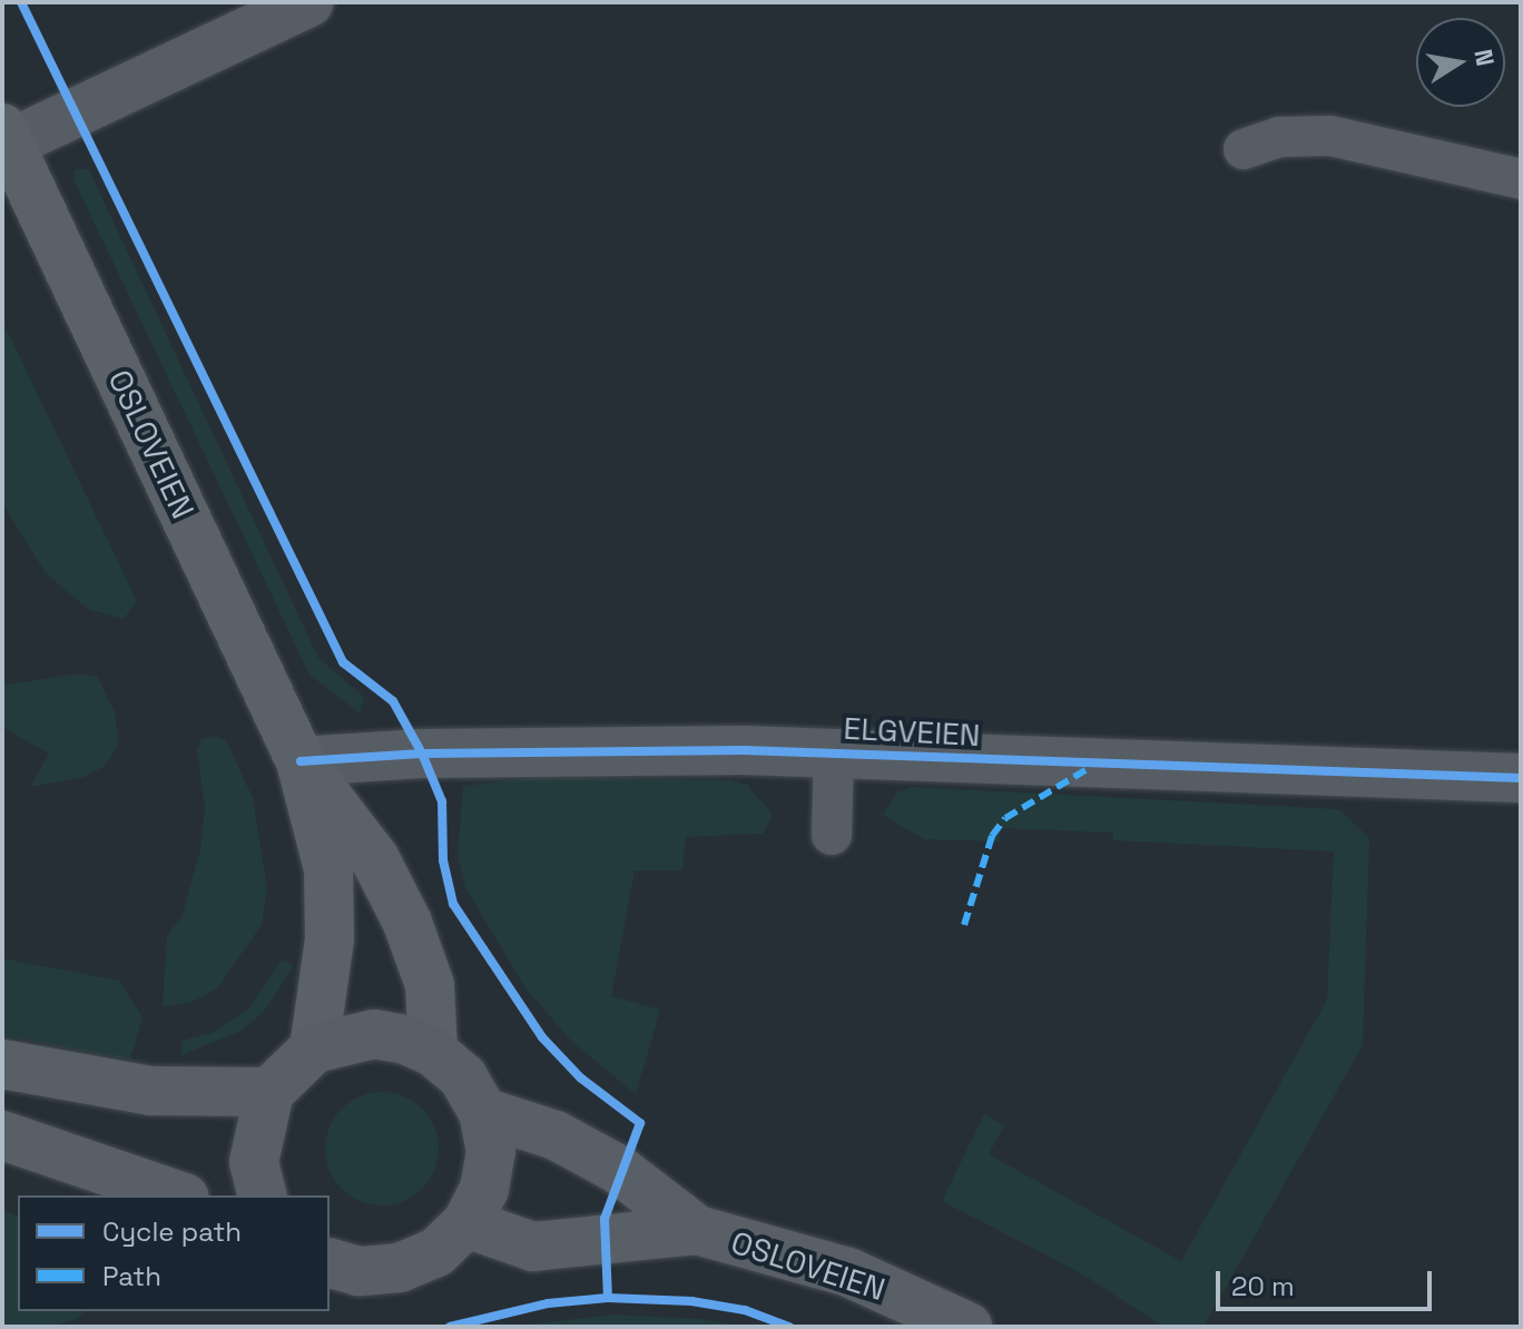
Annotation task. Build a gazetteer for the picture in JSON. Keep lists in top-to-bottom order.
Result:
{
  "streets": {
    "main road": ["OSLOVEIEN"],
    "street": ["ELGVEIEN"]
  },
  "crossings": [
    ["OSLOVEIEN", "ELGVEIEN"]
  ],
  "legend": ["Cycle path", "Path"],
  "scale_bar": "20 m",
  "north": "right"
}
